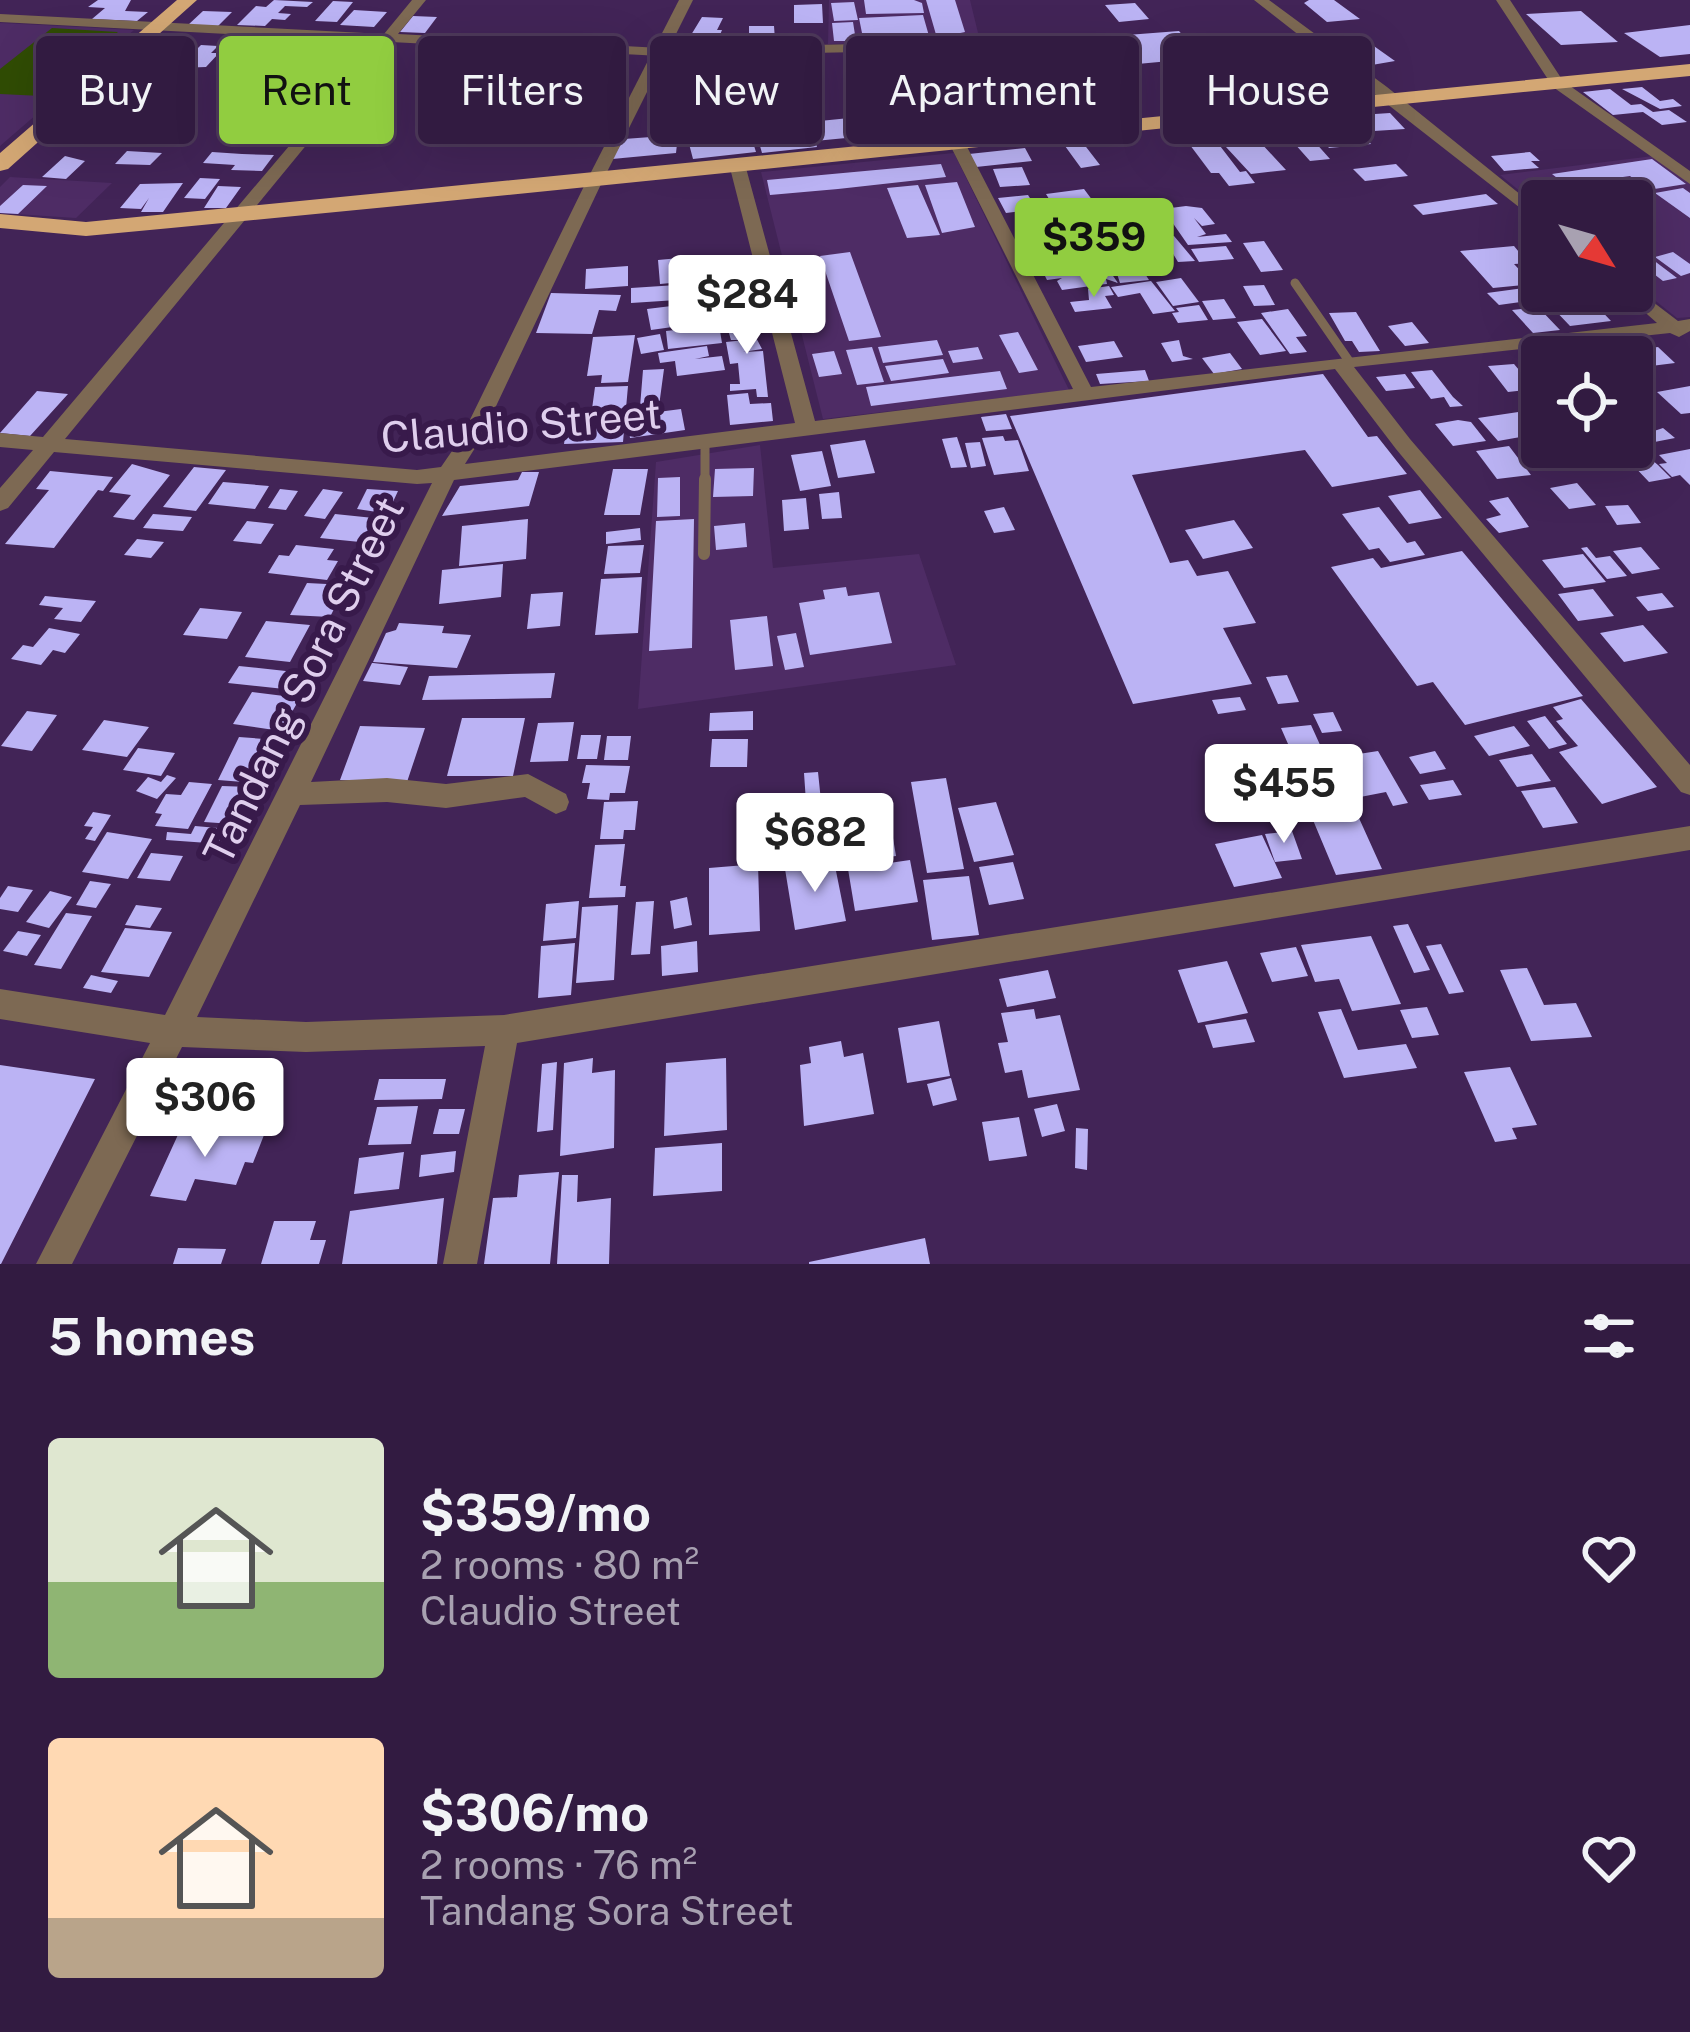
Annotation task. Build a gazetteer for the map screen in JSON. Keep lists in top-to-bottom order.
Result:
{
  "streets": {
    "street": ["Claudio Street", "Tandang Sora Street"]
  },
  "crossings": [
    ["Claudio Street", "Tandang Sora Street"]
  ],
  "north": "bottom right",
  "page": {
    "chip": [
      "Buy",
      "Rent",
      "Filters",
      "New",
      "Apartment",
      "House"
    ],
    "price": [
      "$359",
      "$284",
      "$455",
      "$682",
      "$306"
    ],
    "heading": "5 homes",
    "list": [
      {
        "name": "$359/mo",
        "note": "2 rooms · 80 m² · Claudio Street"
      },
      {
        "name": "$306/mo",
        "note": "2 rooms · 76 m² · Tandang Sora Street"
      }
    ]
  }
}
